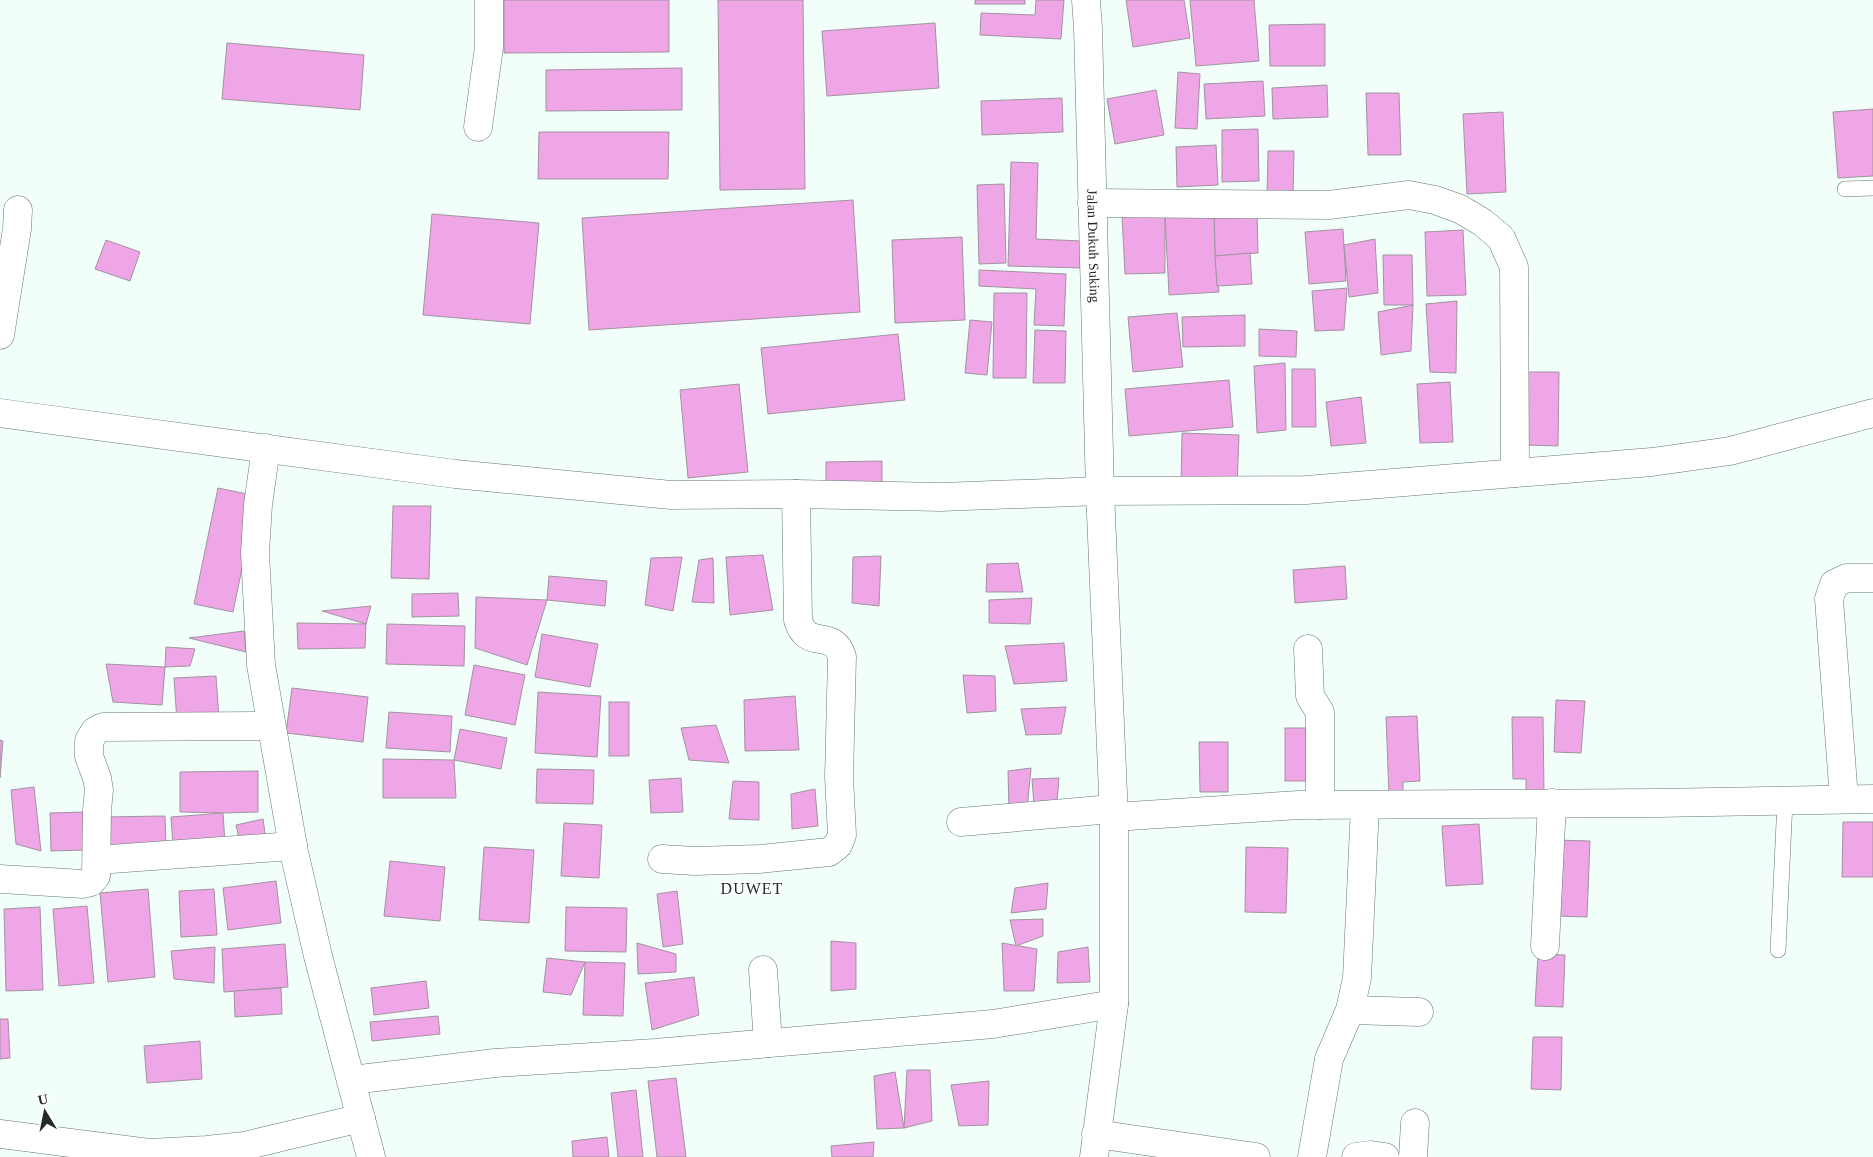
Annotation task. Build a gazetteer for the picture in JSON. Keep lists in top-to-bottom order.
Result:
{
  "streets": {
    "street": ["Jalan Dukuh Suking"]
  },
  "districts": ["DUWET"],
  "north": "top"
}
